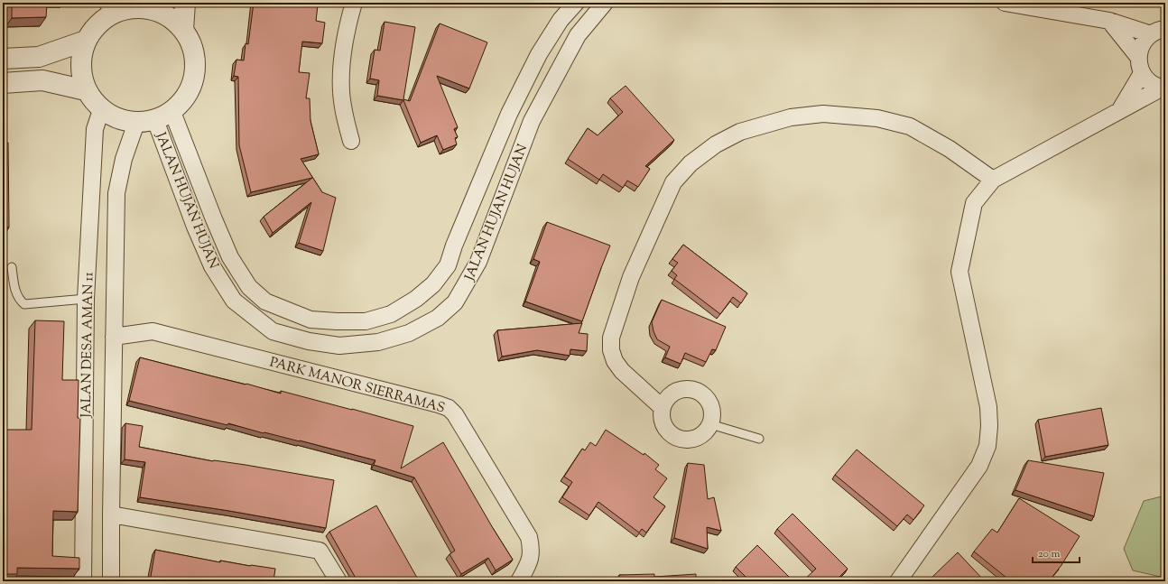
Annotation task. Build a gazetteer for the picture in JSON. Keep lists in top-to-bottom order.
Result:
{
  "streets": {
    "street": ["JALAN HUJAN HUJAN", "JALAN DESA AMAN 11", "PARK MANOR SIERRAMAS"]
  },
  "crossings": [
    ["JALAN HUJAN HUJAN", "JALAN DESA AMAN 11"]
  ],
  "scale_bar": "20 m"
}
